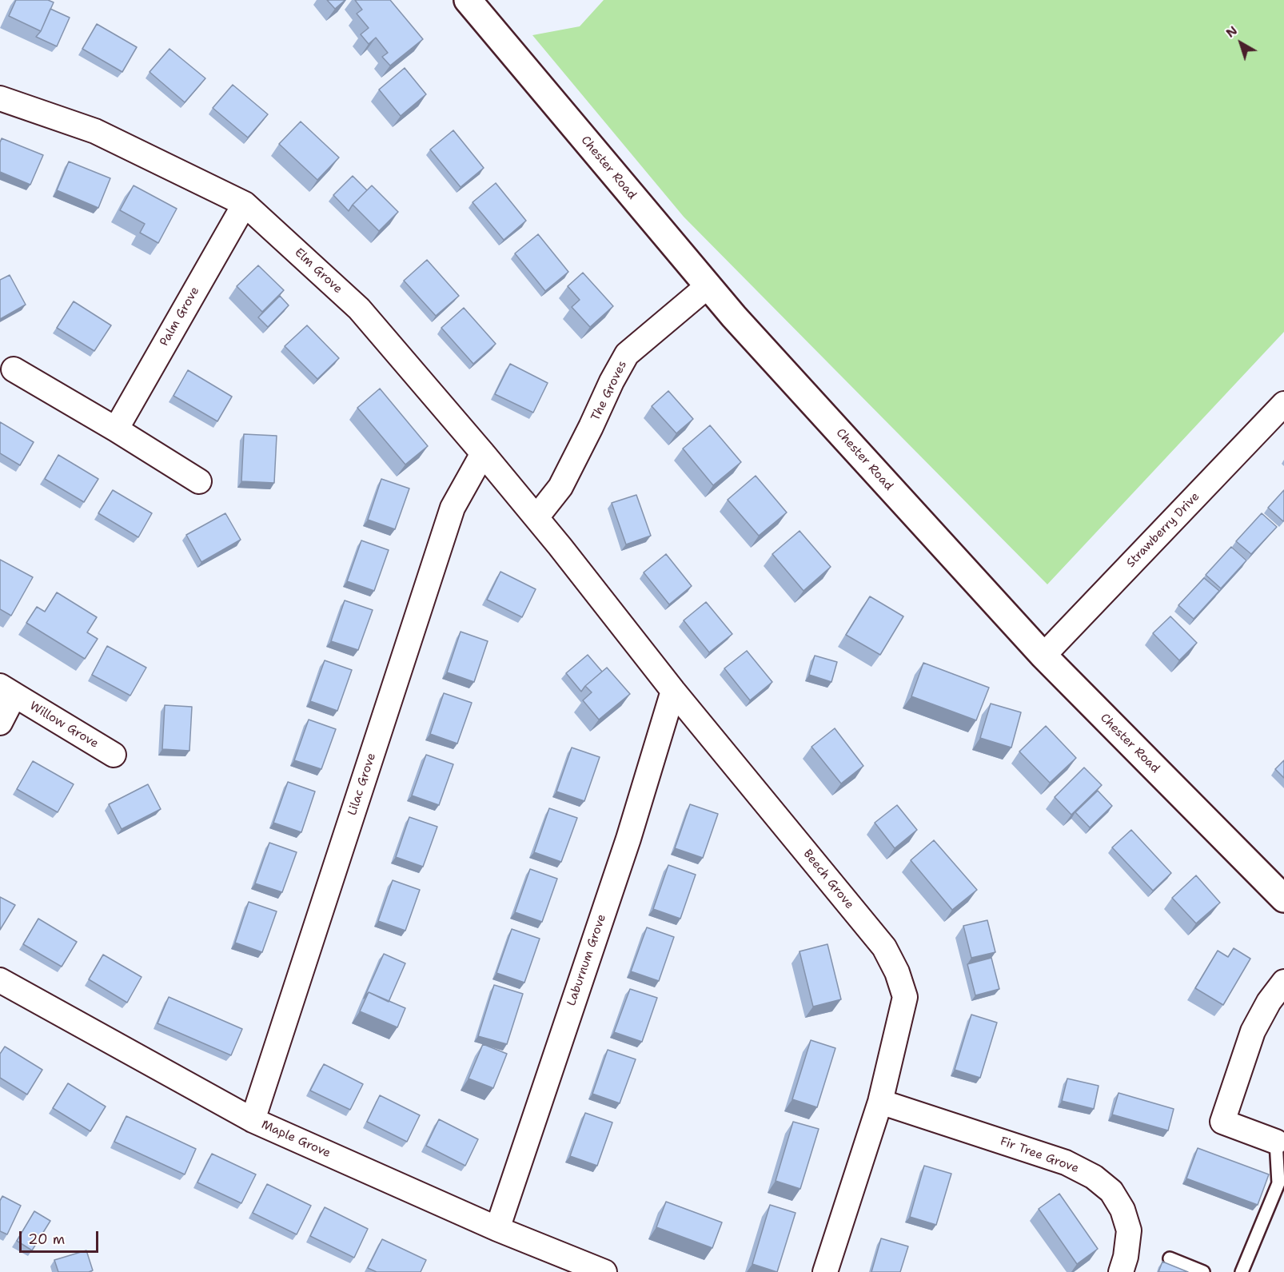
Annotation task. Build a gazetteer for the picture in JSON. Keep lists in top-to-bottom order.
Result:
{
  "streets": {
    "main road": ["Chester Road"],
    "street": [
      "Elm Grove",
      "Palm Grove",
      "The Groves",
      "Strawberry Drive",
      "Willow Grove",
      "Lilac Grove",
      "Beech Grove",
      "Laburnum Grove",
      "Maple Grove",
      "Fir Tree Grove"
    ]
  },
  "crossings": [
    ["Chester Road", "The Groves"],
    ["Chester Road", "Strawberry Drive"],
    ["Elm Grove", "Palm Grove"],
    ["Elm Grove", "The Groves"],
    ["Elm Grove", "Lilac Grove"],
    ["Elm Grove", "Beech Grove"],
    ["Lilac Grove", "Maple Grove"],
    ["Beech Grove", "Laburnum Grove"],
    ["Beech Grove", "Fir Tree Grove"],
    ["Laburnum Grove", "Maple Grove"]
  ],
  "scale_bar": "20 m",
  "north": "top left"
}
